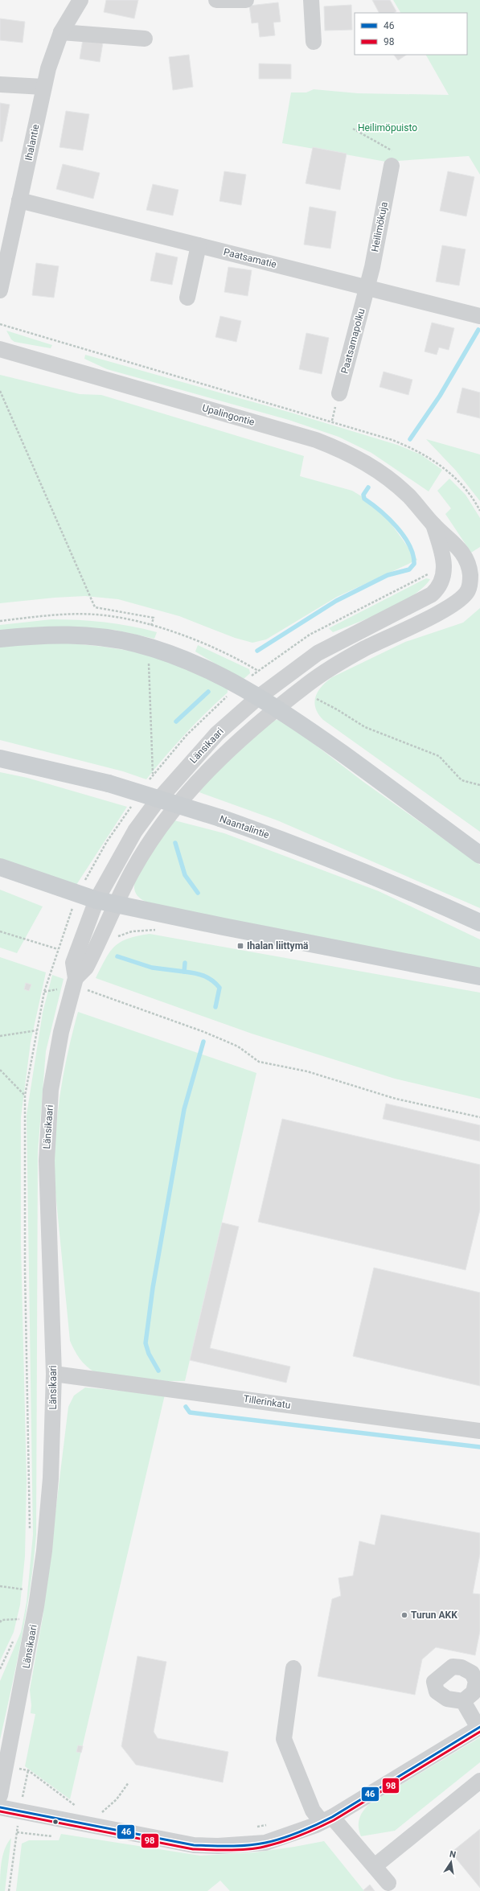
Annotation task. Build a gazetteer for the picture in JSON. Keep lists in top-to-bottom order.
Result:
{
  "streets": {
    "main road": ["Naantalintie"],
    "street": [
      "Ihalantie",
      "Heilimökuja",
      "Paatsamatie",
      "Paatsamapolku",
      "Upalingontie",
      "Länsikaari",
      "Tillerinkatu"
    ]
  },
  "crossings": [
    ["Ihalantie", "Paatsamatie"],
    ["Heilimökuja", "Paatsamatie"],
    ["Heilimökuja", "Paatsamapolku"],
    ["Paatsamatie", "Paatsamapolku"],
    ["Upalingontie", "Länsikaari"],
    ["Länsikaari", "Tillerinkatu"]
  ],
  "parks": ["Heilimöpuisto"],
  "places": {
    "transit": ["Ihalan liittymä"],
    "other": ["Turun AKK"]
  },
  "lines": ["transit line 46", "transit line 98"],
  "legend": ["46", "98"],
  "north": "top"
}
